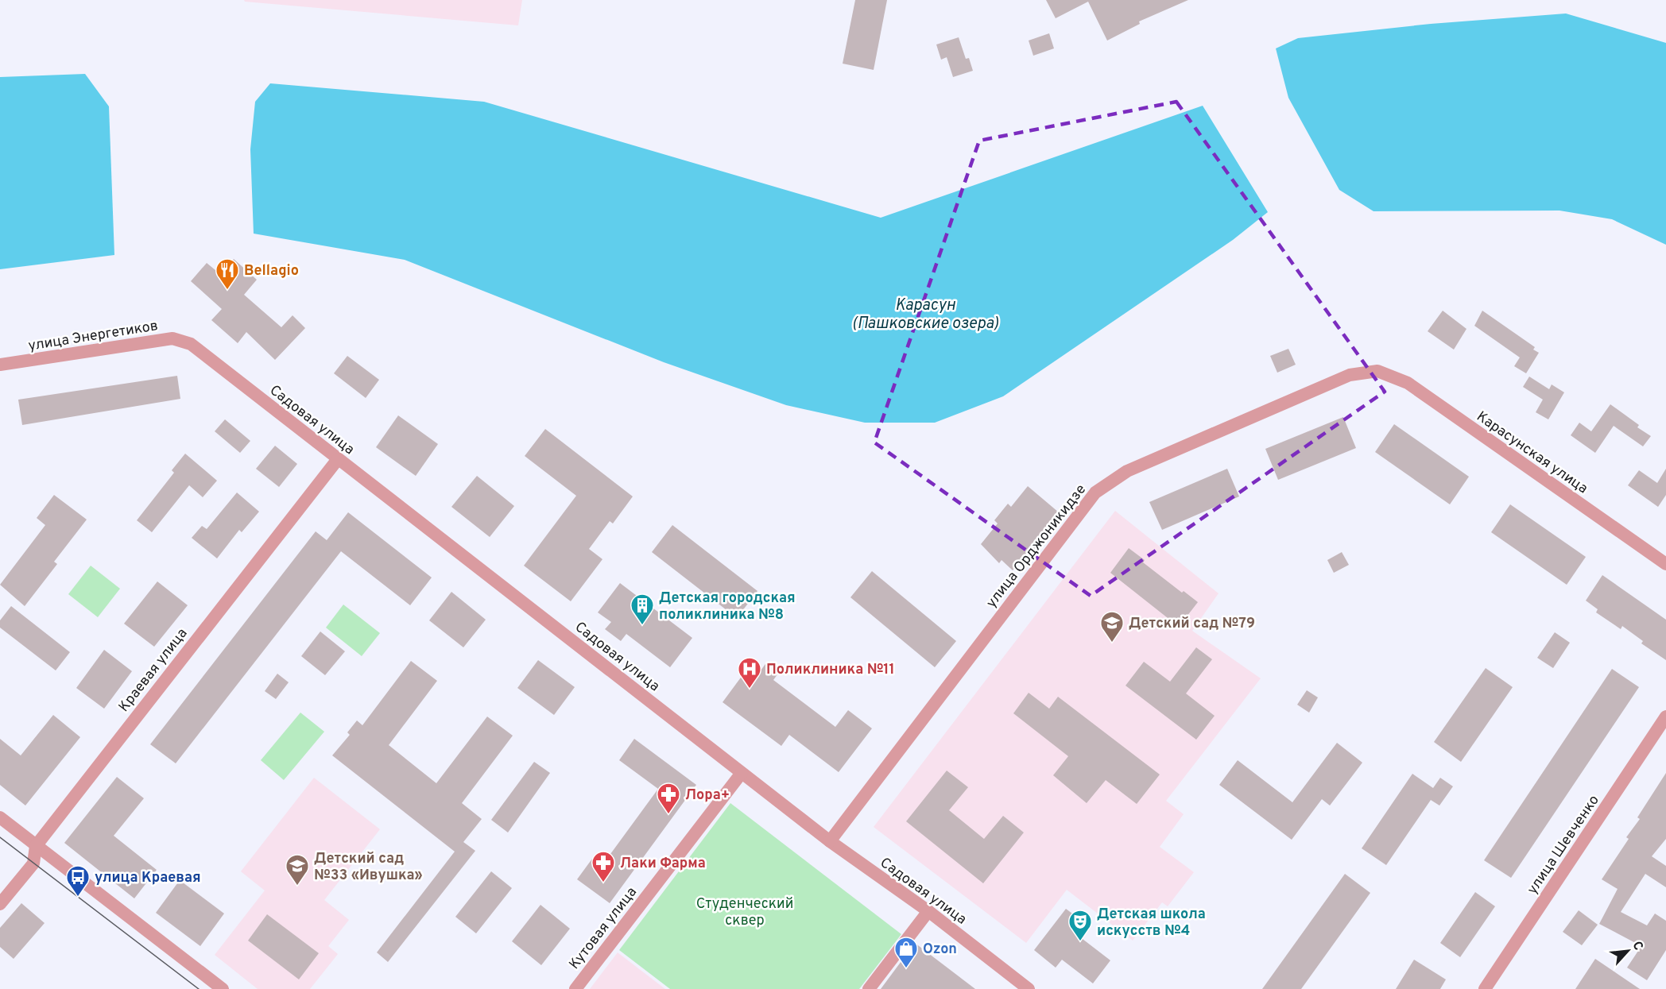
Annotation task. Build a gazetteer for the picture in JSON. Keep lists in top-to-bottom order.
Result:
{
  "streets": {
    "street": [
      "улица Энергетиков",
      "Садовая улица",
      "Карасунская улица",
      "улица Орджоникидзе",
      "Краевая улица",
      "улица Шевченко",
      "Кутовая улица"
    ]
  },
  "crossings": [
    ["улица Энергетиков", "Садовая улица"],
    ["Садовая улица", "улица Орджоникидзе"],
    ["Садовая улица", "Краевая улица"],
    ["Садовая улица", "Кутовая улица"],
    ["Карасунская улица", "улица Орджоникидзе"]
  ],
  "water": ["Карасун (Пашковские озера)"],
  "parks": ["Студенческий сквер"],
  "places": {
    "restaurant": ["Bellagio"],
    "building": ["Детская городская поликлиника №8"],
    "school or university": ["Детский сад №79", "Детский сад №33 «Ивушка»"],
    "hospital": ["Поликлиника №11"],
    "pharmacy": ["Лора+", "Лаки Фарма"],
    "bus stop": ["улица Краевая"],
    "theatre": ["Детская школа искусств №4"],
    "shop": ["Ozon"]
  },
  "north": "top right"
}
